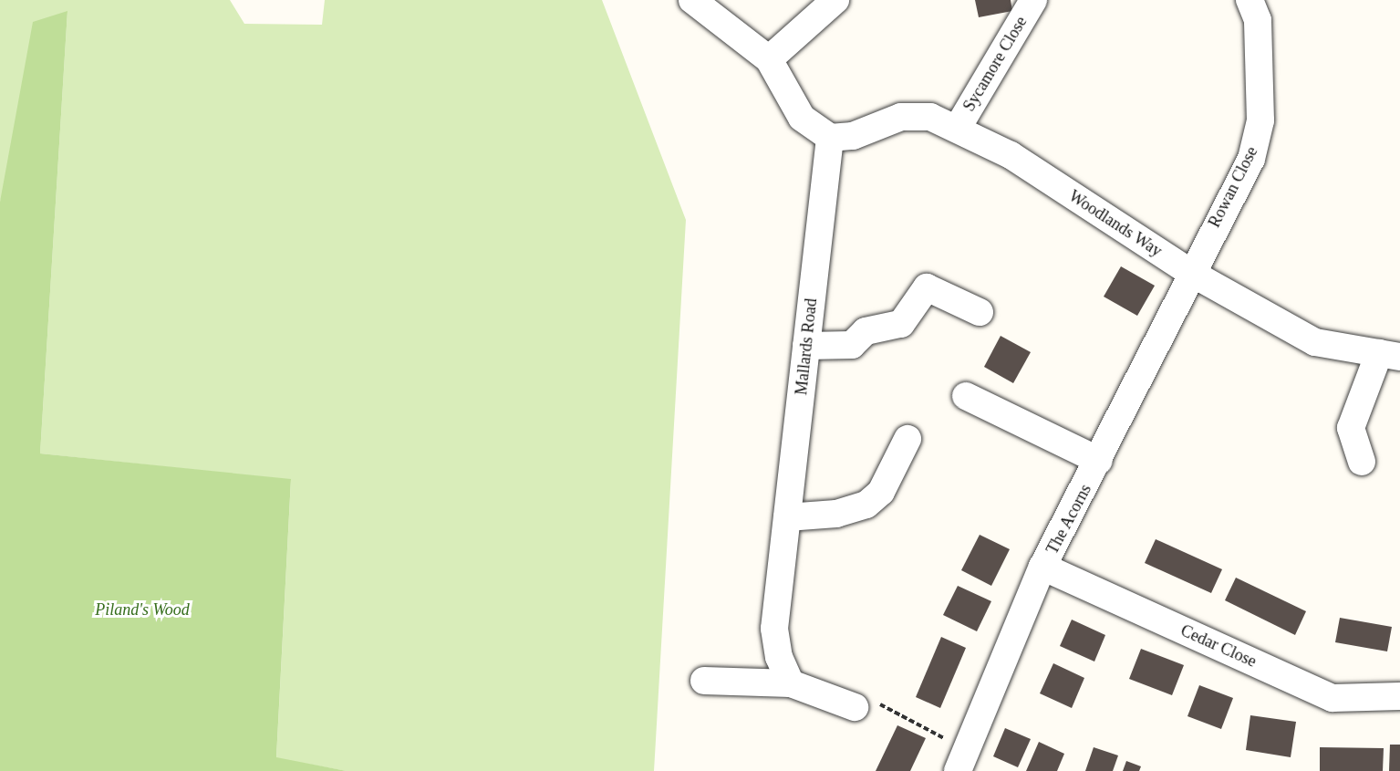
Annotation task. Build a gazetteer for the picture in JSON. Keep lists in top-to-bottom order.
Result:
{
  "streets": {
    "street": [
      "Sycamore Close",
      "Rowan Close",
      "Woodlands Way",
      "Mallards Road",
      "The Acorns",
      "Cedar Close"
    ]
  },
  "crossings": [
    ["Sycamore Close", "Woodlands Way"],
    ["Rowan Close", "Woodlands Way"],
    ["Rowan Close", "The Acorns"],
    ["Woodlands Way", "Mallards Road"],
    ["Woodlands Way", "The Acorns"],
    ["The Acorns", "Cedar Close"]
  ],
  "parks": ["Piland's Wood"]
}
